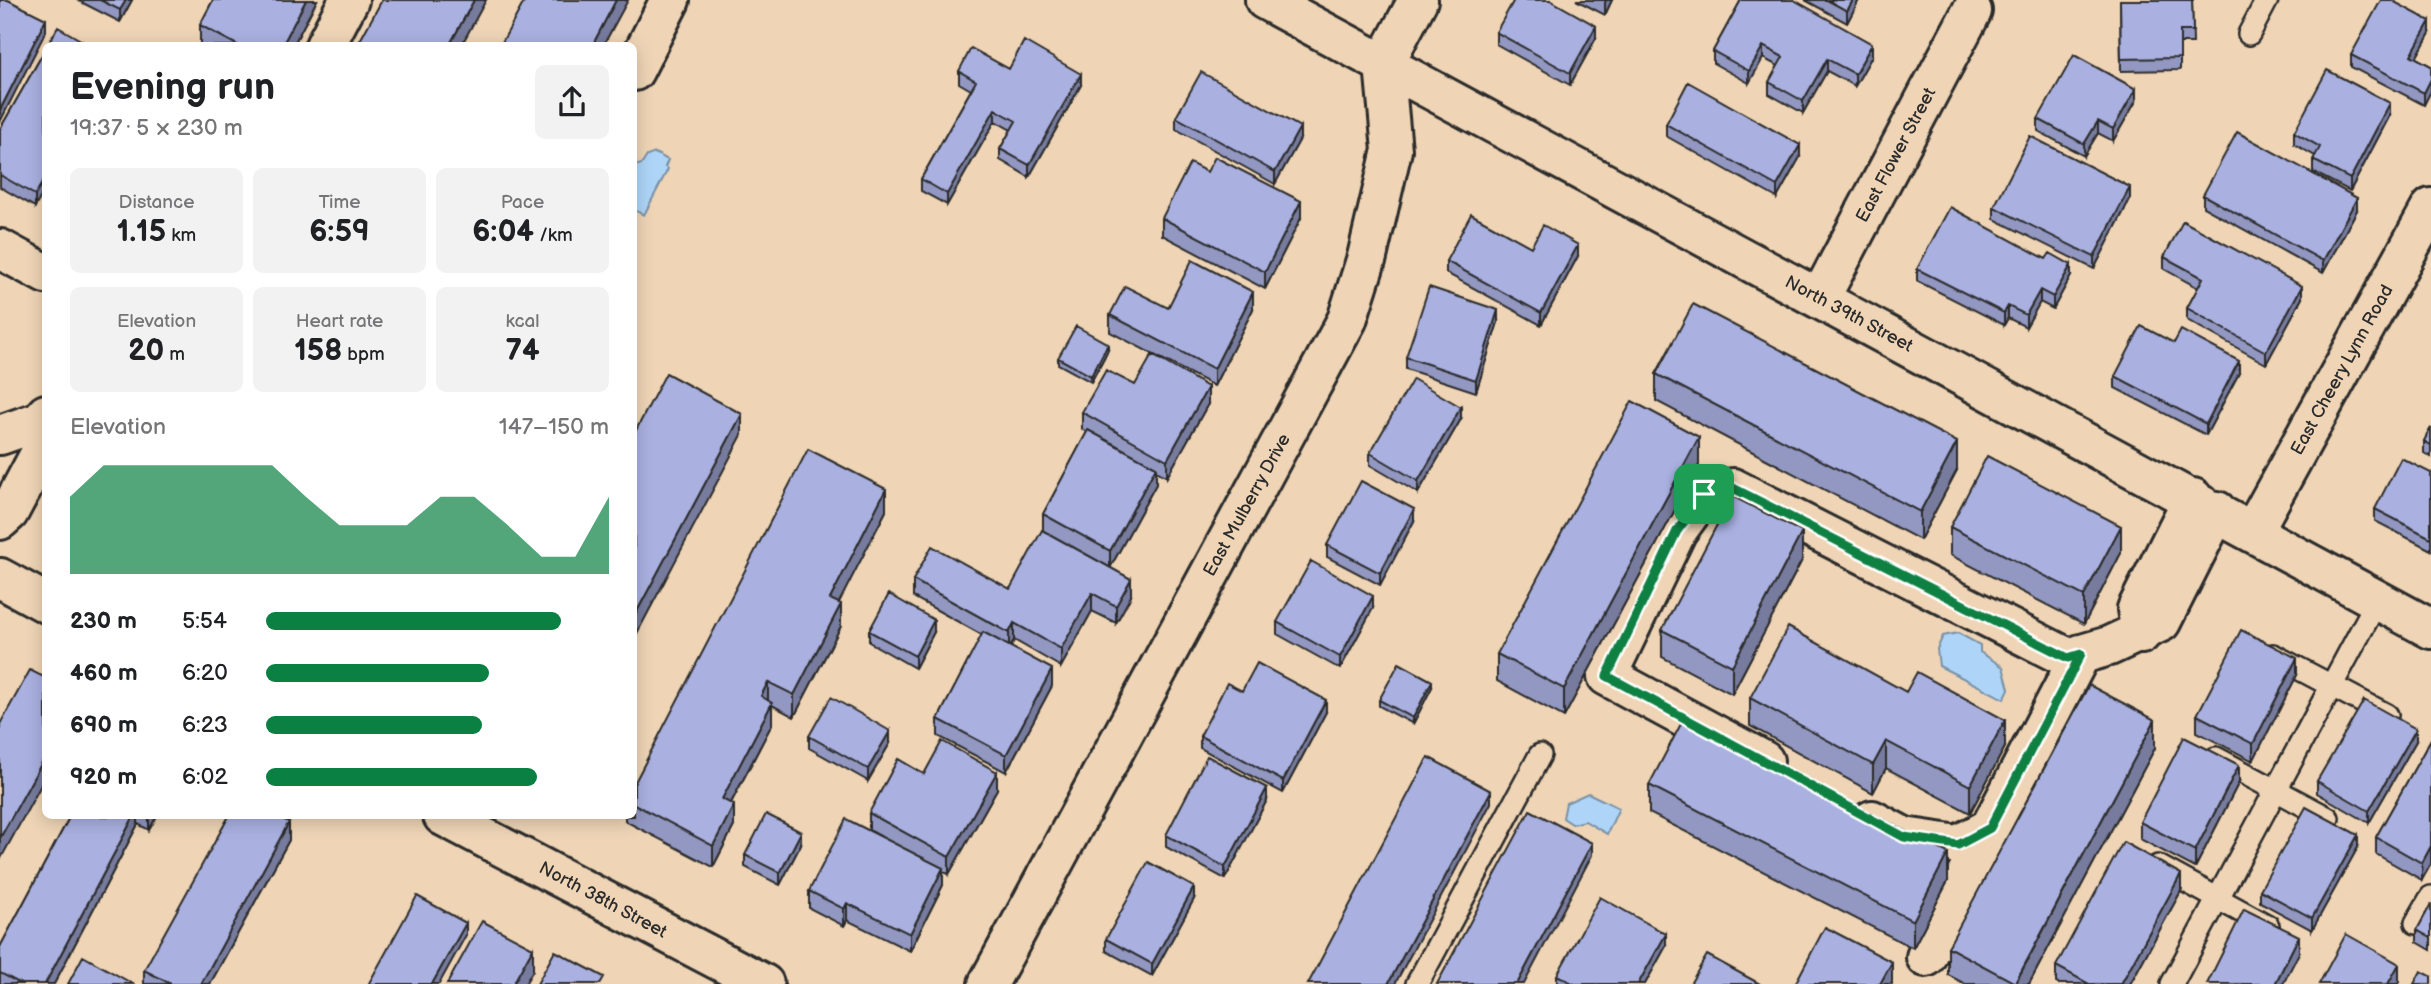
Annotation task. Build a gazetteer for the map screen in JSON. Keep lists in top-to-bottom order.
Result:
{
  "streets": {
    "street": [
      "East Flower Street",
      "North 39th Street",
      "East Cheery Lynn Road",
      "East Mulberry Drive",
      "North 38th Street"
    ]
  },
  "crossings": [
    ["East Flower Street", "North 39th Street"],
    ["North 39th Street", "East Cheery Lynn Road"],
    ["North 39th Street", "East Mulberry Drive"]
  ],
  "page": {
    "heading": ["Evening run", "19:37 · 5 × 230 m"],
    "stats": [
      ["Distance", "1.15 km"],
      ["Time", "6:59"],
      ["Pace", "6:04 /km"],
      ["Elevation", "20 m"],
      ["Heart rate", "158 bpm"],
      ["kcal", "74"]
    ],
    "chart": ["Elevation", "147–150 m"],
    "list": [
      {
        "name": "230 m",
        "note": "5:54"
      },
      {
        "name": "460 m",
        "note": "6:20"
      },
      {
        "name": "690 m",
        "note": "6:23"
      },
      {
        "name": "920 m",
        "note": "6:02"
      }
    ]
  }
}
